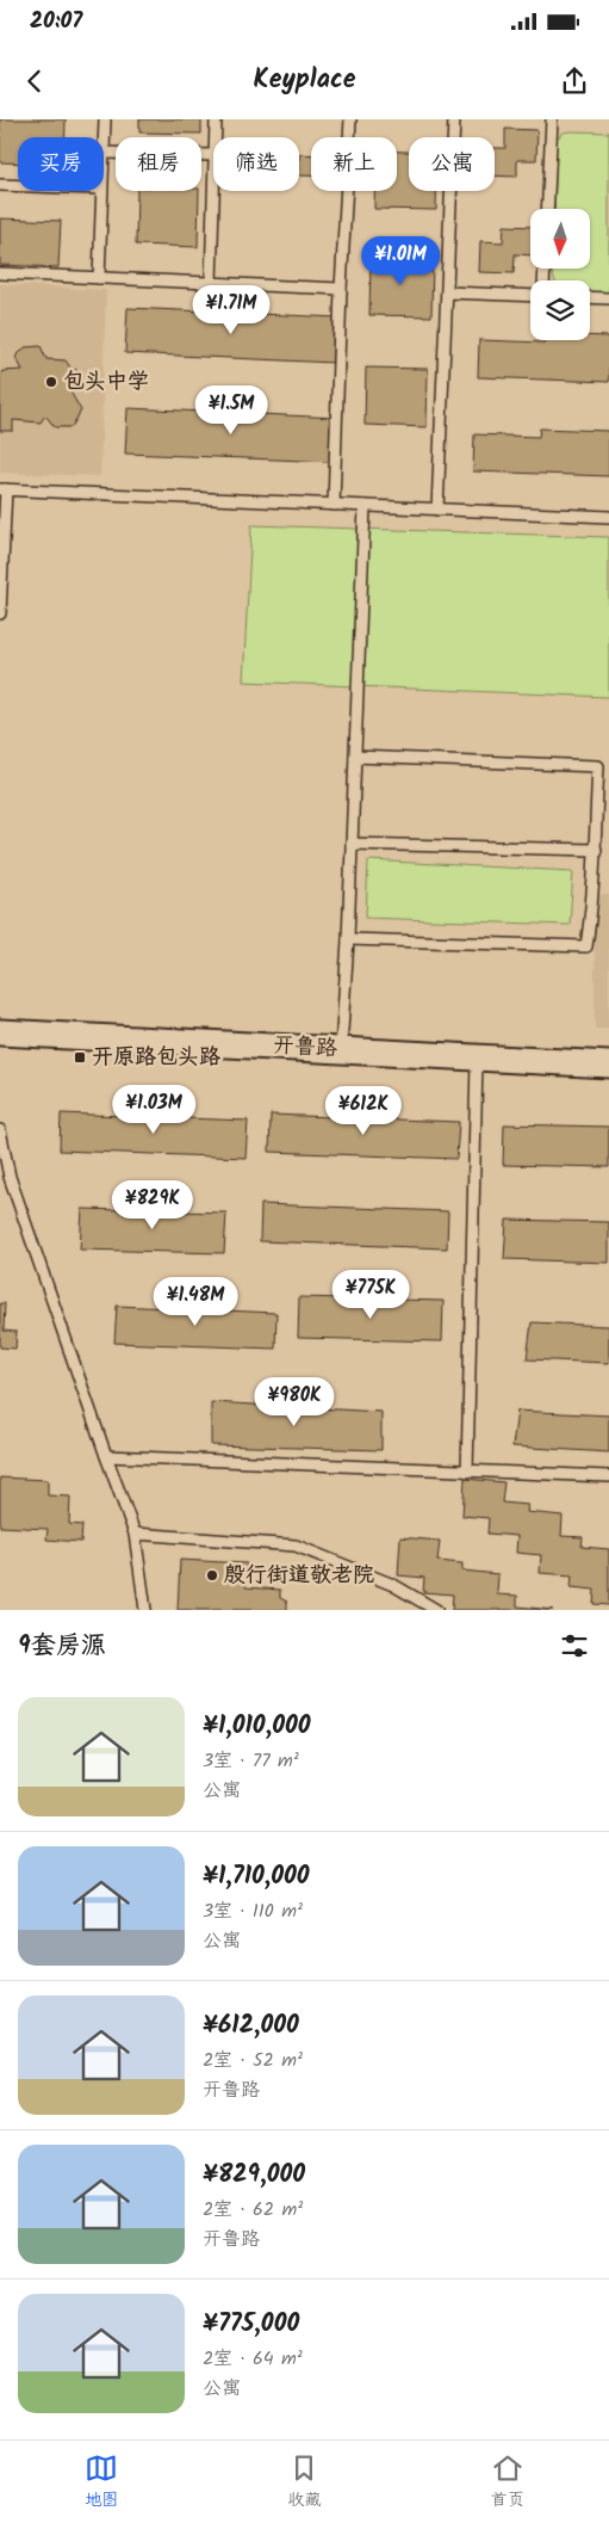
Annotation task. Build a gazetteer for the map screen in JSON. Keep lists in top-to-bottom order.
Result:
{
  "streets": {
    "street": ["开鲁路"]
  },
  "places": {
    "other": ["包头中学", "殷行街道敬老院"],
    "transit": ["开原路包头路"]
  },
  "north": "bottom",
  "page": {
    "status": "20:07",
    "header": "Keyplace",
    "chip": [
      "买房",
      "租房",
      "筛选",
      "新上",
      "公寓"
    ],
    "price": [
      "¥1.01M",
      "¥1.71M",
      "¥1.5M",
      "¥1.03M",
      "¥612K",
      "¥829K",
      "¥775K",
      "¥1.48M",
      "¥980K"
    ],
    "heading": "9套房源",
    "list": [
      {
        "name": "¥1,010,000",
        "note": "3室 · 77 m² · 公寓"
      },
      {
        "name": "¥1,710,000",
        "note": "3室 · 110 m² · 公寓"
      },
      {
        "name": "¥612,000",
        "note": "2室 · 52 m² · 开鲁路"
      },
      {
        "name": "¥829,000",
        "note": "2室 · 62 m² · 开鲁路"
      },
      {
        "name": "¥775,000",
        "note": "2室 · 64 m² · 公寓"
      }
    ],
    "tabs": ["地图", "收藏", "首页"]
  }
}
